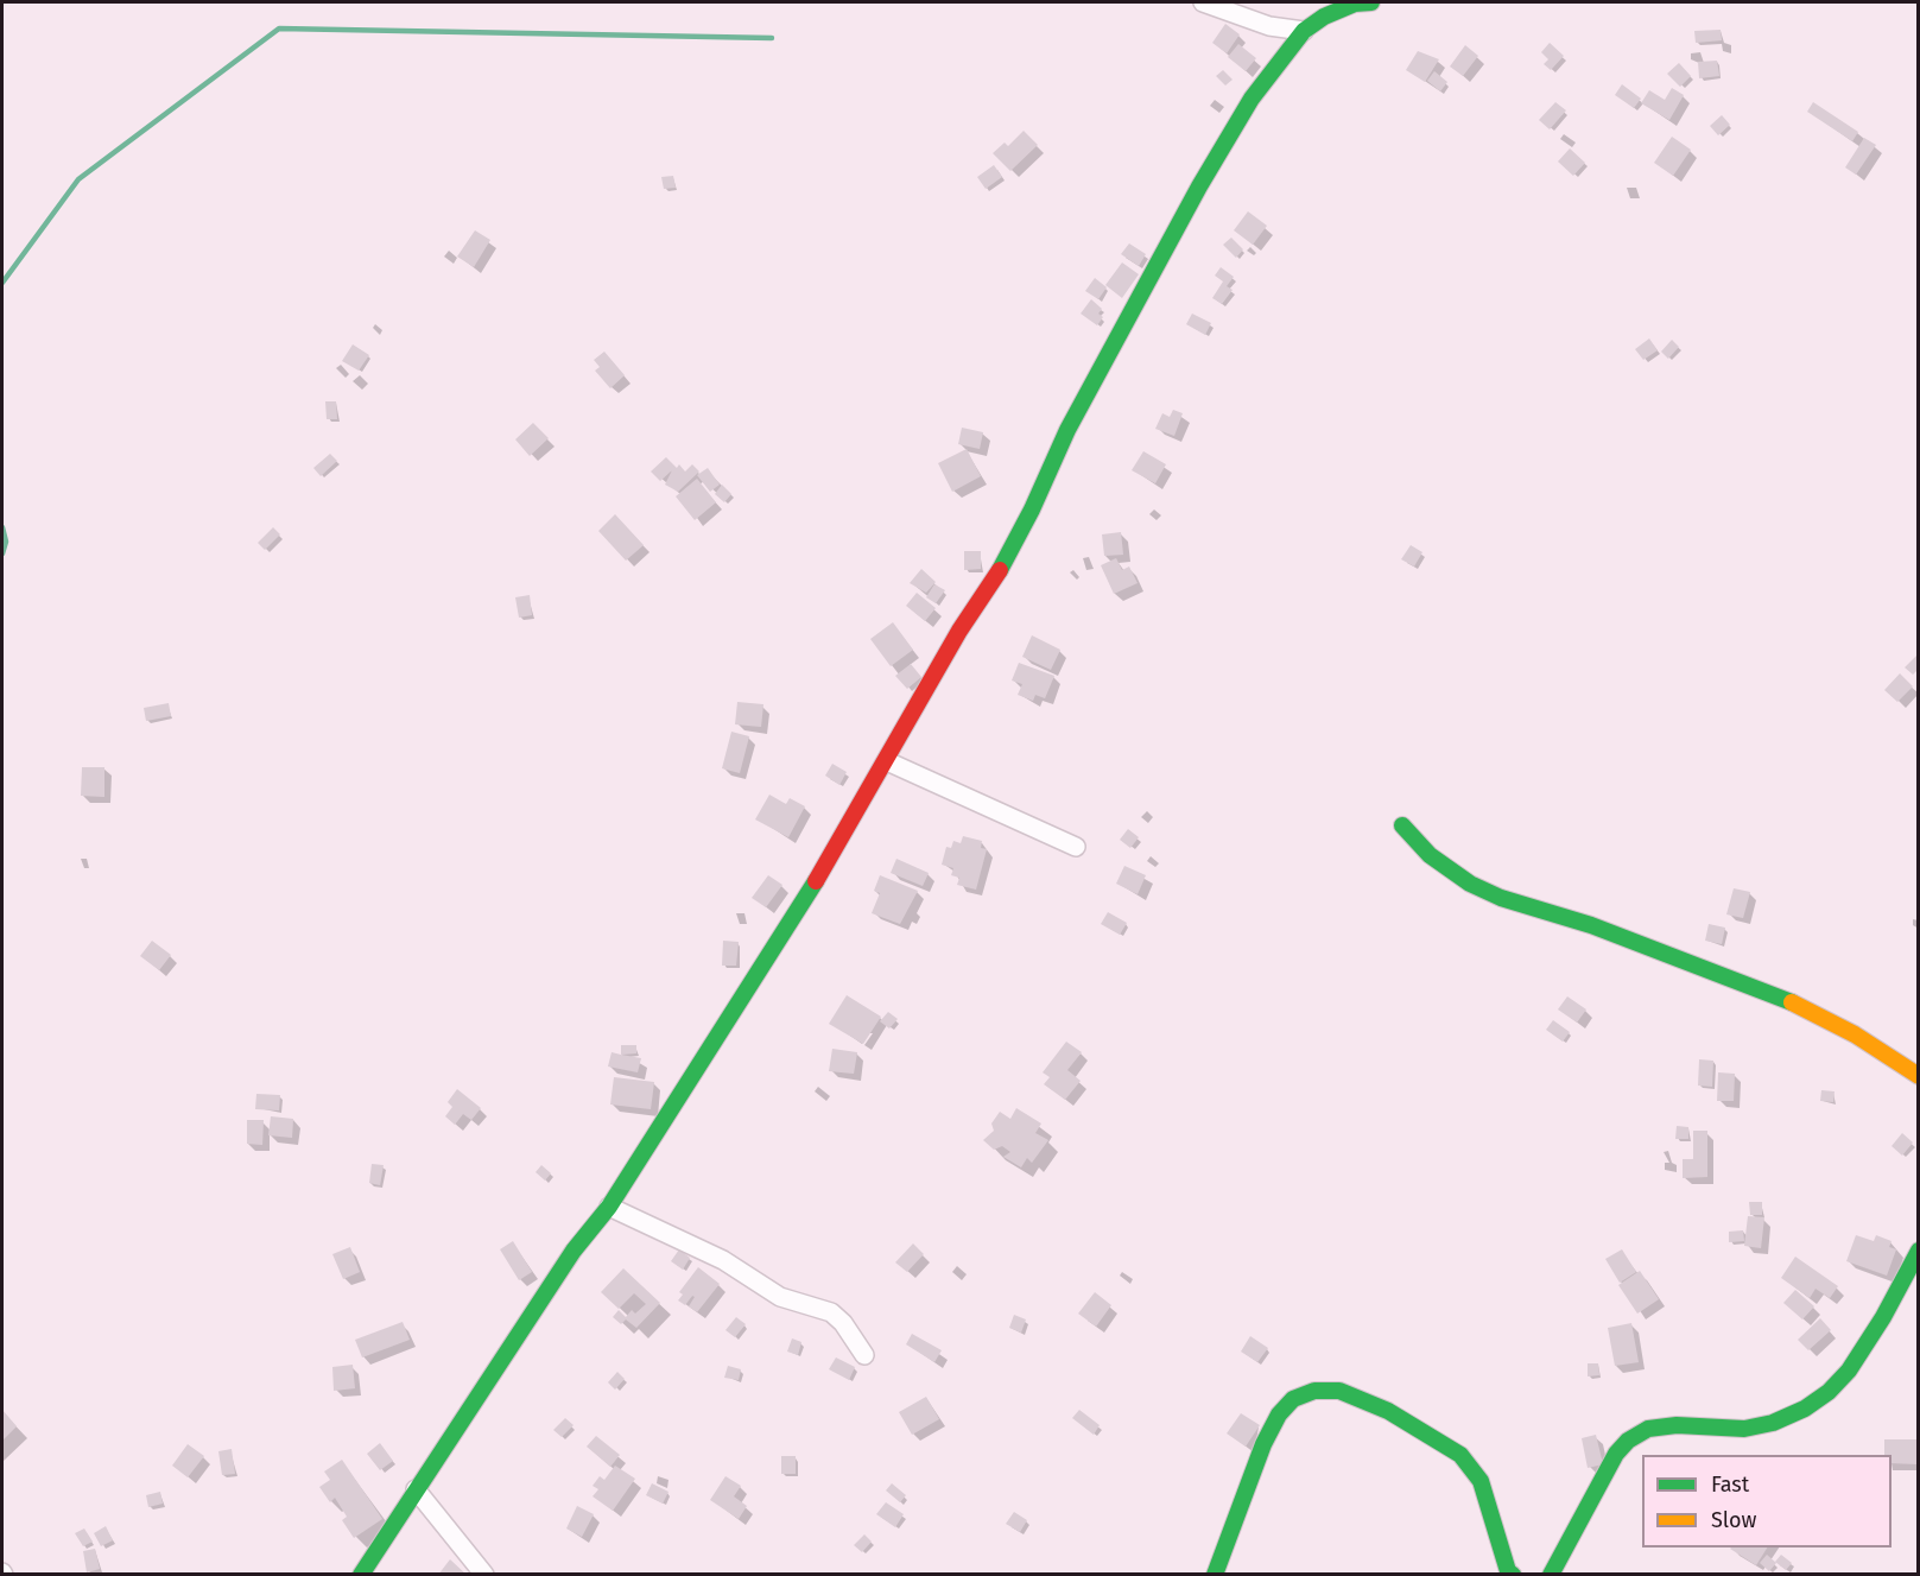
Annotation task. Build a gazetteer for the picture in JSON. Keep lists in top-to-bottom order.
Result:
{
  "legend": ["Fast", "Slow"]
}
